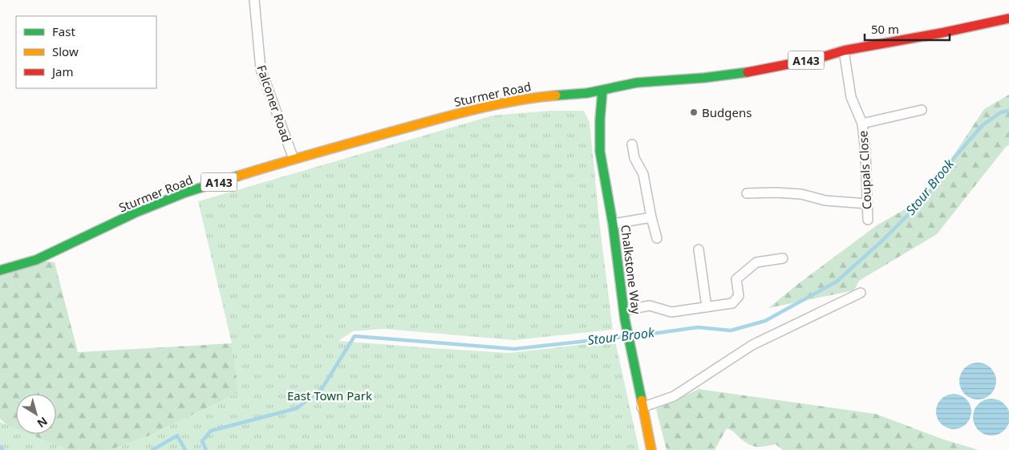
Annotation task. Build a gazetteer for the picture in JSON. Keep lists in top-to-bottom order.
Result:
{
  "streets": {
    "main road": ["A143", "Sturmer Road", "Chalkstone Way"],
    "street": ["Falconer Road", "Coupals Close"]
  },
  "crossings": [
    ["Sturmer Road", "Falconer Road"],
    ["Sturmer Road", "Coupals Close"],
    ["Sturmer Road", "Chalkstone Way"]
  ],
  "water": ["Stour Brook"],
  "parks": ["East Town Park"],
  "places": ["Budgens"],
  "legend": ["Fast", "Slow", "Jam"],
  "scale_bar": "50 m",
  "north": "bottom right"
}
